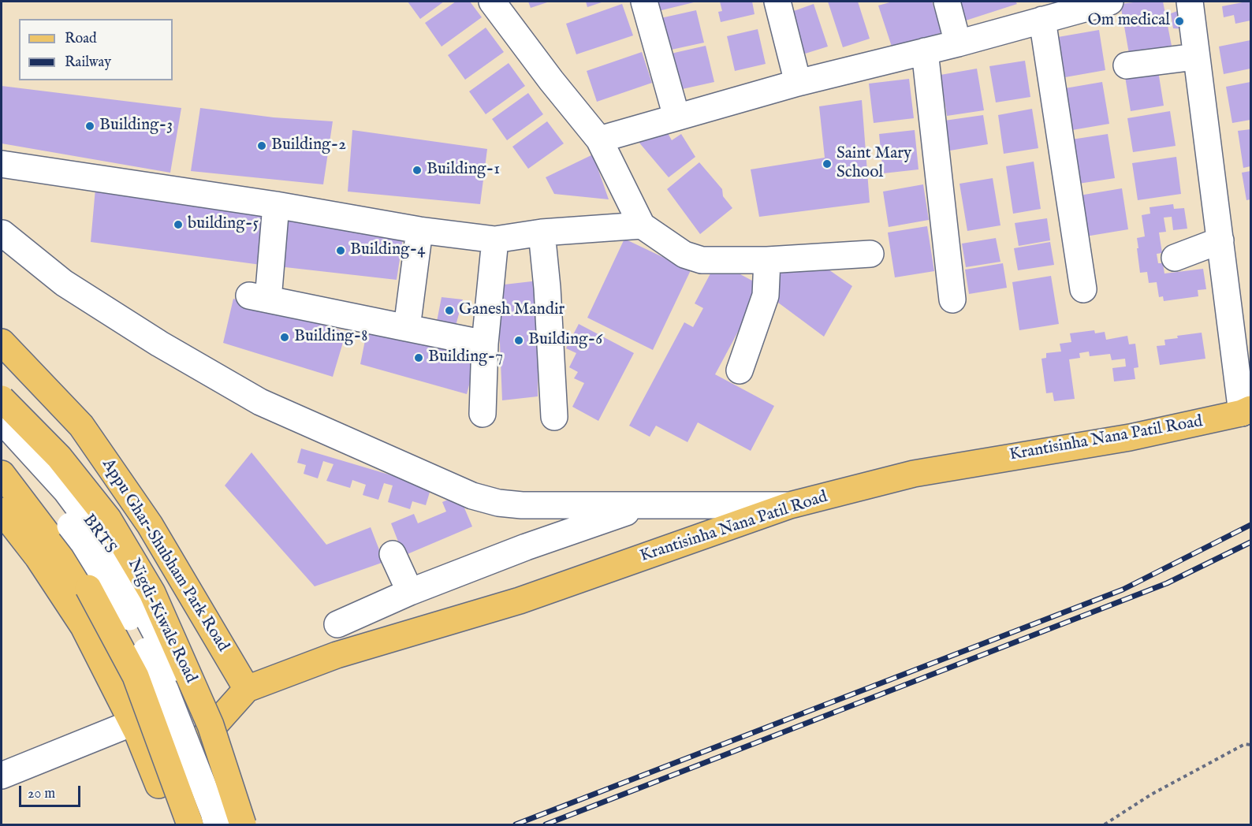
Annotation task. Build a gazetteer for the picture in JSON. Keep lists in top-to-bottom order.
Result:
{
  "streets": {
    "main road": ["Krantisinha Nana Patil Road", "Appu Ghar-Shubham Park Road", "Nigdi-Kiwale Road"],
    "street": ["BRTS"]
  },
  "crossings": [
    ["Krantisinha Nana Patil Road", "Appu Ghar-Shubham Park Road"]
  ],
  "places": [
    "Om medical",
    "Building-3",
    "Building-2",
    "Saint Mary School",
    "Building-1",
    "building-5",
    "Building-4",
    "Ganesh Mandir",
    "Building-8",
    "Building-6",
    "Building-7"
  ],
  "legend": ["Road", "Railway"],
  "scale_bar": "20 m"
}
